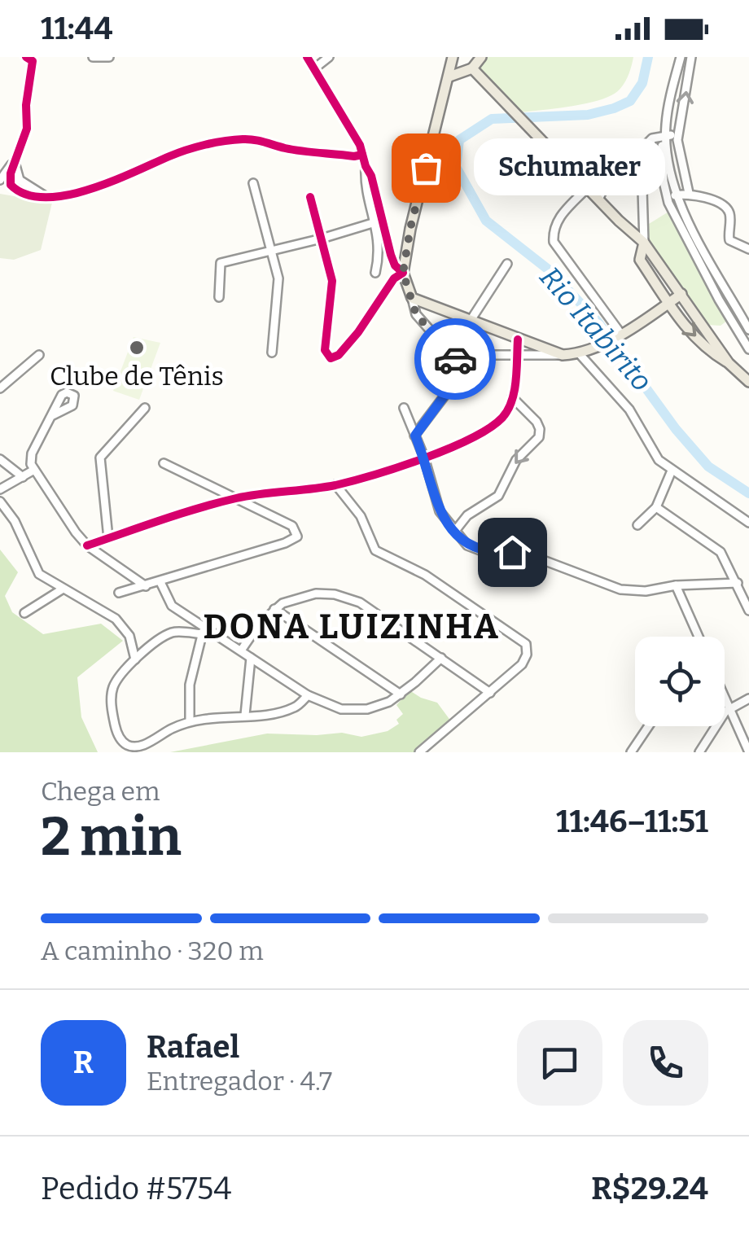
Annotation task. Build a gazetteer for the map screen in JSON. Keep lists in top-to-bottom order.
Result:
{
  "districts": ["DONA LUIZINHA"],
  "water": ["Rio Itabirito"],
  "places": ["Schumaker", "Clube de Tênis"],
  "page": {
    "status": "11:44",
    "bubble": "Schumaker",
    "heading": ["2 min", "Chega em", "11:46–11:51"],
    "panel": [
      "Rafael",
      "Entregador · 4.7",
      "Pedido #5754",
      "R$29.24"
    ],
    "bar": "A caminho · 320 m",
    "round": "R"
  }
}
